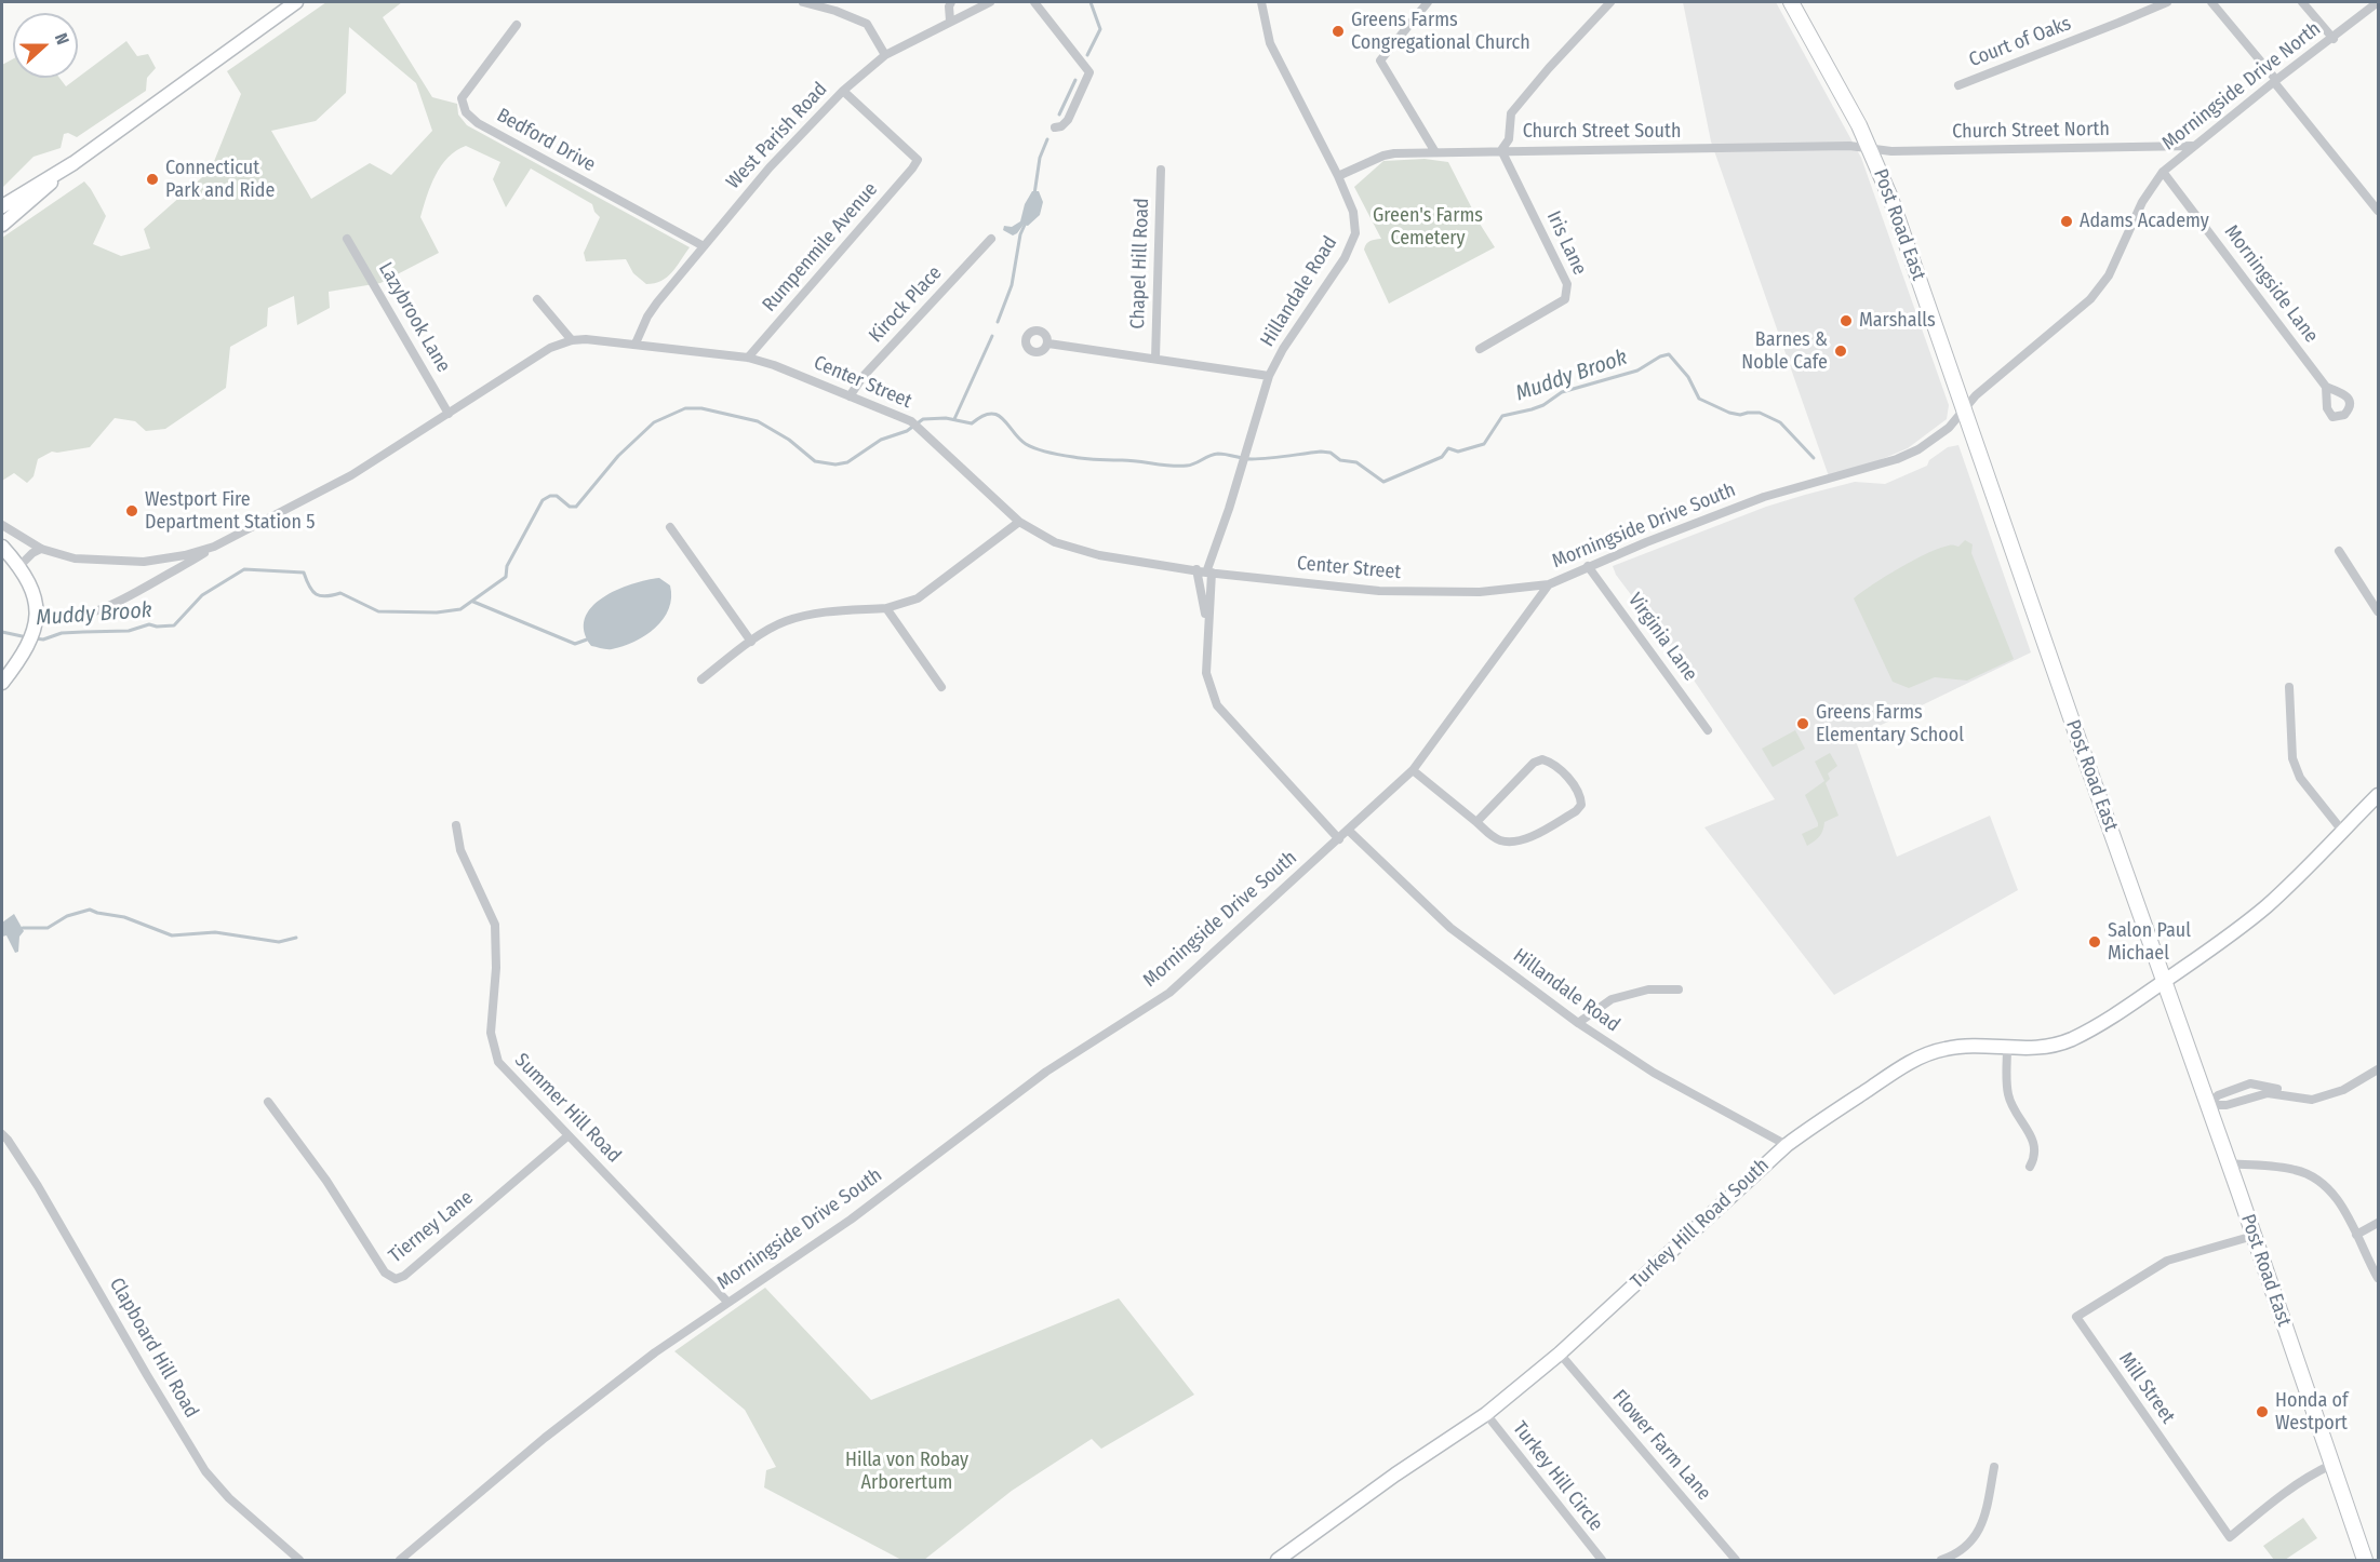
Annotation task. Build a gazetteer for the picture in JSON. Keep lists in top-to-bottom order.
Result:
{
  "streets": {
    "main road": ["Post Road East"],
    "street": [
      "Court of Oaks",
      "Morningside Drive North",
      "Church Street North",
      "Church Street South",
      "West Parish Road",
      "Bedford Drive",
      "Iris Lane",
      "Rumpenmile Avenue",
      "Chapel Hill Road",
      "Morningside Lane",
      "Hillandale Road",
      "Kirock Place",
      "Lazybrook Lane",
      "Center Street",
      "Morningside Drive South",
      "Virginia Lane",
      "Summer Hill Road",
      "Turkey Hill Road South",
      "Tierney Lane",
      "Clapboard Hill Road",
      "Mill Street",
      "Flower Farm Lane",
      "Turkey Hill Circle"
    ]
  },
  "crossings": [
    ["Morningside Drive North", "Church Street North"],
    ["Morningside Drive North", "Post Road East"],
    ["Morningside Drive North", "Morningside Lane"],
    ["Morningside Drive North", "Morningside Drive South"],
    ["Church Street North", "Church Street South"],
    ["Church Street North", "Post Road East"],
    ["Church Street South", "Post Road East"],
    ["Church Street South", "Iris Lane"],
    ["Church Street South", "Hillandale Road"],
    ["West Parish Road", "Bedford Drive"],
    ["West Parish Road", "Rumpenmile Avenue"],
    ["West Parish Road", "Center Street"],
    ["Post Road East", "Morningside Drive South"],
    ["Post Road East", "Turkey Hill Road South"],
    ["Post Road East", "Mill Street"],
    ["Rumpenmile Avenue", "Center Street"],
    ["Chapel Hill Road", "Hillandale Road"],
    ["Hillandale Road", "Center Street"],
    ["Hillandale Road", "Morningside Drive South"],
    ["Hillandale Road", "Turkey Hill Road South"],
    ["Kirock Place", "Center Street"],
    ["Lazybrook Lane", "Center Street"],
    ["Center Street", "Morningside Drive South"],
    ["Morningside Drive South", "Virginia Lane"],
    ["Morningside Drive South", "Summer Hill Road"],
    ["Summer Hill Road", "Tierney Lane"],
    ["Turkey Hill Road South", "Flower Farm Lane"],
    ["Turkey Hill Road South", "Turkey Hill Circle"]
  ],
  "water": ["Muddy Brook"],
  "parks": ["Green's Farms Cemetery", "Hilla von Robay Arborertum"],
  "places": [
    "Greens Farms Congregational Church",
    "Connecticut Park and Ride",
    "Adams Academy",
    "Marshalls",
    "Barnes & Noble Cafe",
    "Westport Fire Department Station 5",
    "Greens Farms Elementary School",
    "Salon Paul Michael",
    "Honda of Westport"
  ],
  "north": "right"
}
